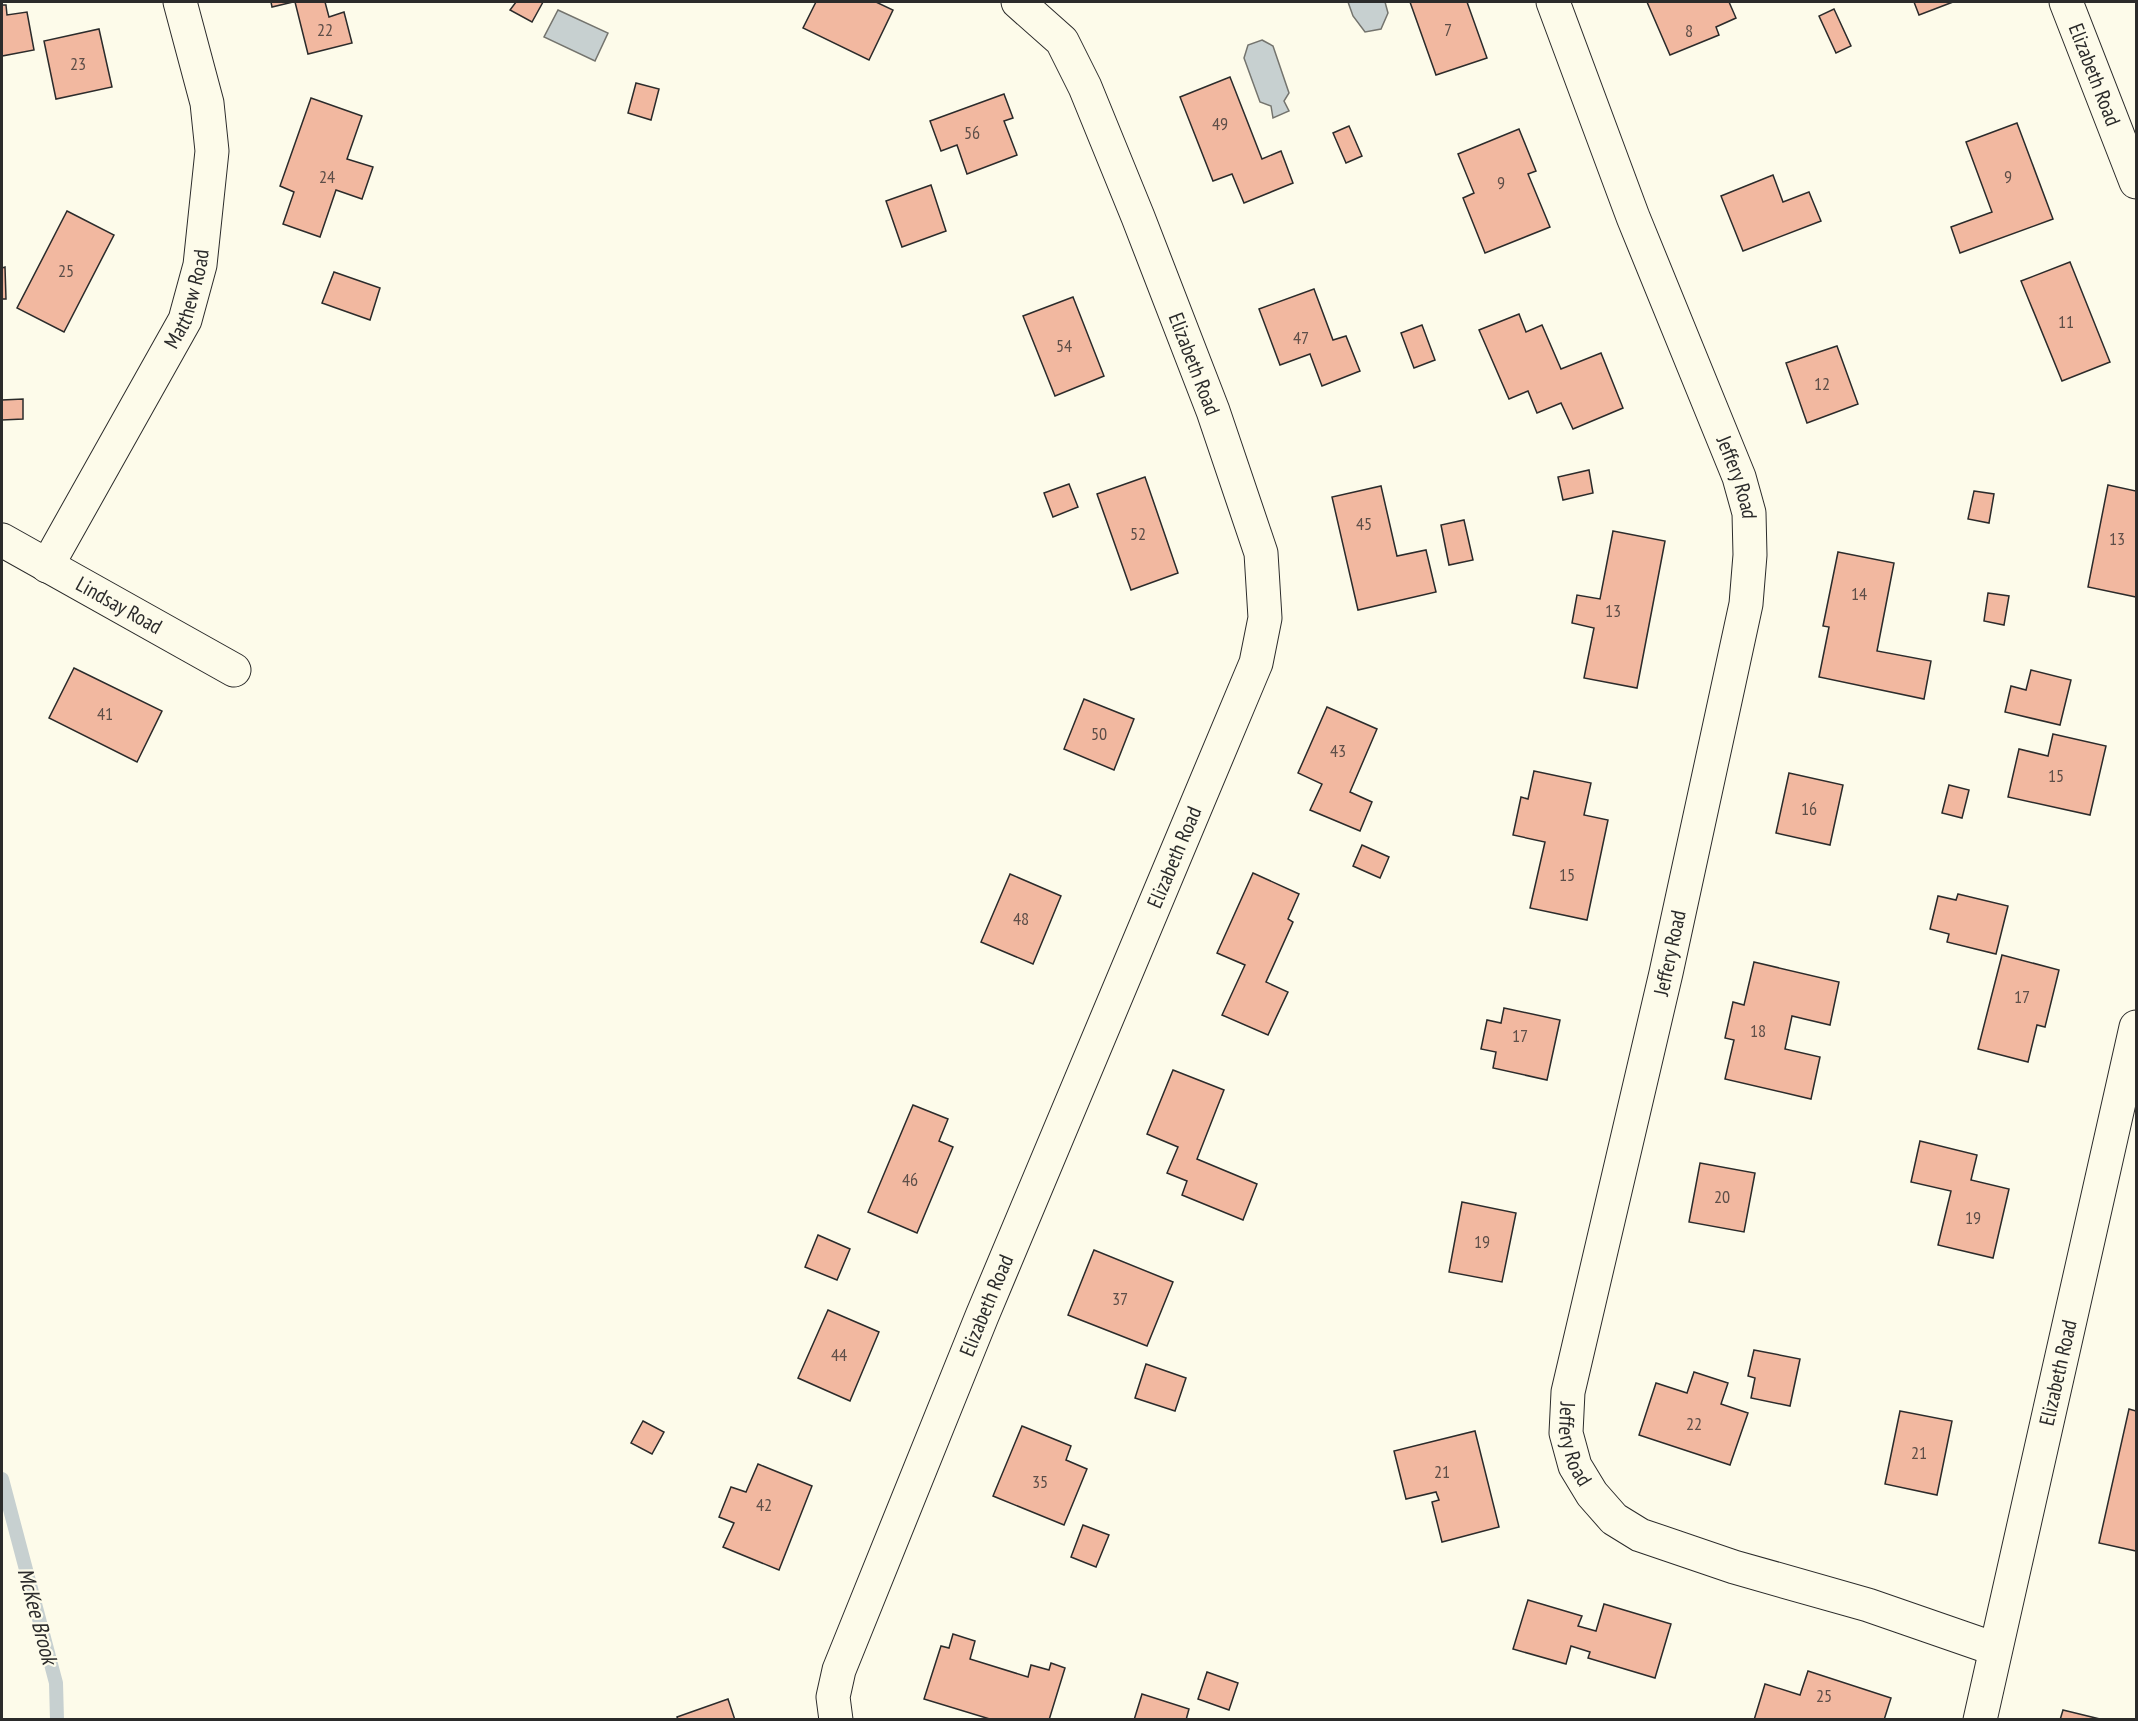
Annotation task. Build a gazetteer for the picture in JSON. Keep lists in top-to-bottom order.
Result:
{
  "streets": {
    "street": [
      "Elizabeth Road",
      "Matthew Road",
      "Jeffery Road",
      "Lindsay Road"
    ]
  },
  "crossings": [
    ["Elizabeth Road", "Jeffery Road"],
    ["Matthew Road", "Lindsay Road"]
  ],
  "water": ["McKee Brook"],
  "house_numbers": [
    "22",
    "7",
    "8",
    "23",
    "49",
    "56",
    "24",
    "9",
    "9",
    "25",
    "11",
    "47",
    "54",
    "12",
    "45",
    "52",
    "13",
    "14",
    "13",
    "41",
    "50",
    "43",
    "15",
    "16",
    "15",
    "48",
    "17",
    "18",
    "17",
    "46",
    "20",
    "19",
    "19",
    "37",
    "44",
    "22",
    "21",
    "21",
    "35",
    "42",
    "25"
  ]
}
